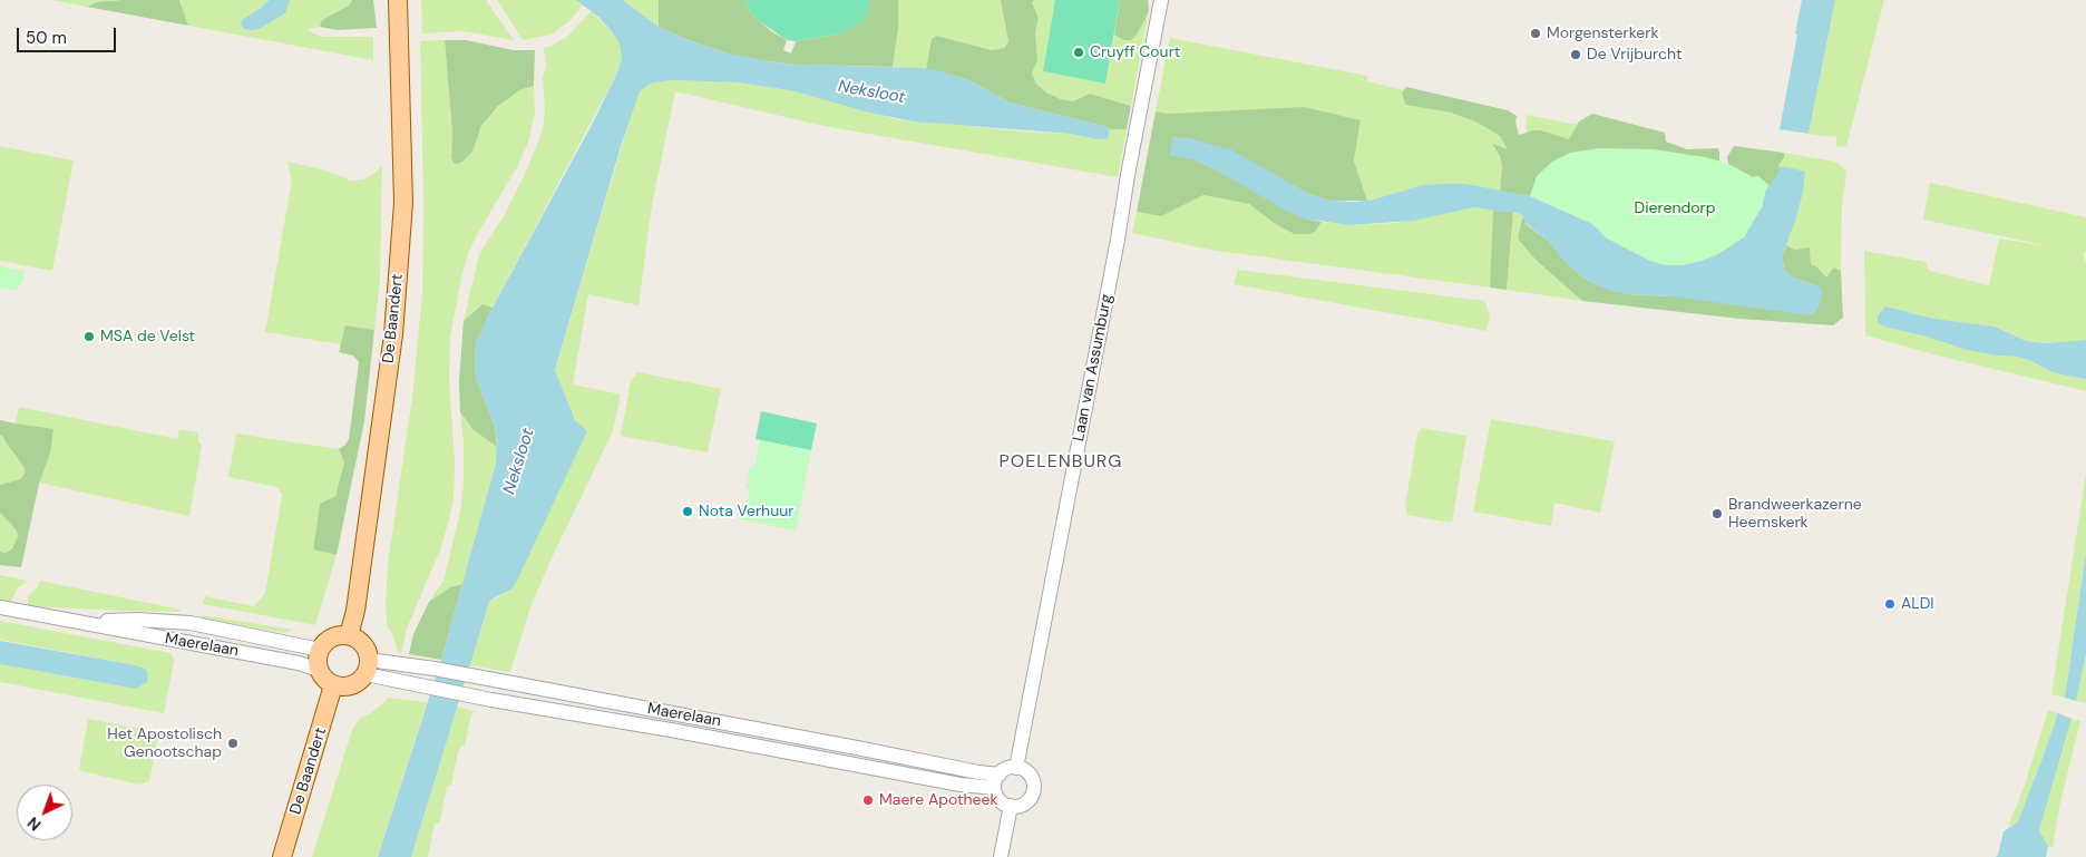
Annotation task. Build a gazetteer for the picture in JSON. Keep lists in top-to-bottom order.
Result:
{
  "streets": {
    "main road": ["De Baandert"],
    "street": ["Laan van Assumburg", "Maerelaan"]
  },
  "crossings": [
    ["De Baandert", "Maerelaan"],
    ["Laan van Assumburg", "Maerelaan"]
  ],
  "districts": ["POELENBURG"],
  "water": ["Neksloot"],
  "parks": ["Dierendorp"],
  "places": [
    "Morgensterkerk",
    "Cruyff Court",
    "De Vrijburcht",
    "MSA de Velst",
    "Nota Verhuur",
    "Brandweerkazerne Heemskerk",
    "ALDI",
    "Het Apostolisch Genootschap",
    "Maere Apotheek"
  ],
  "scale_bar": "50 m",
  "north": "bottom left"
}
